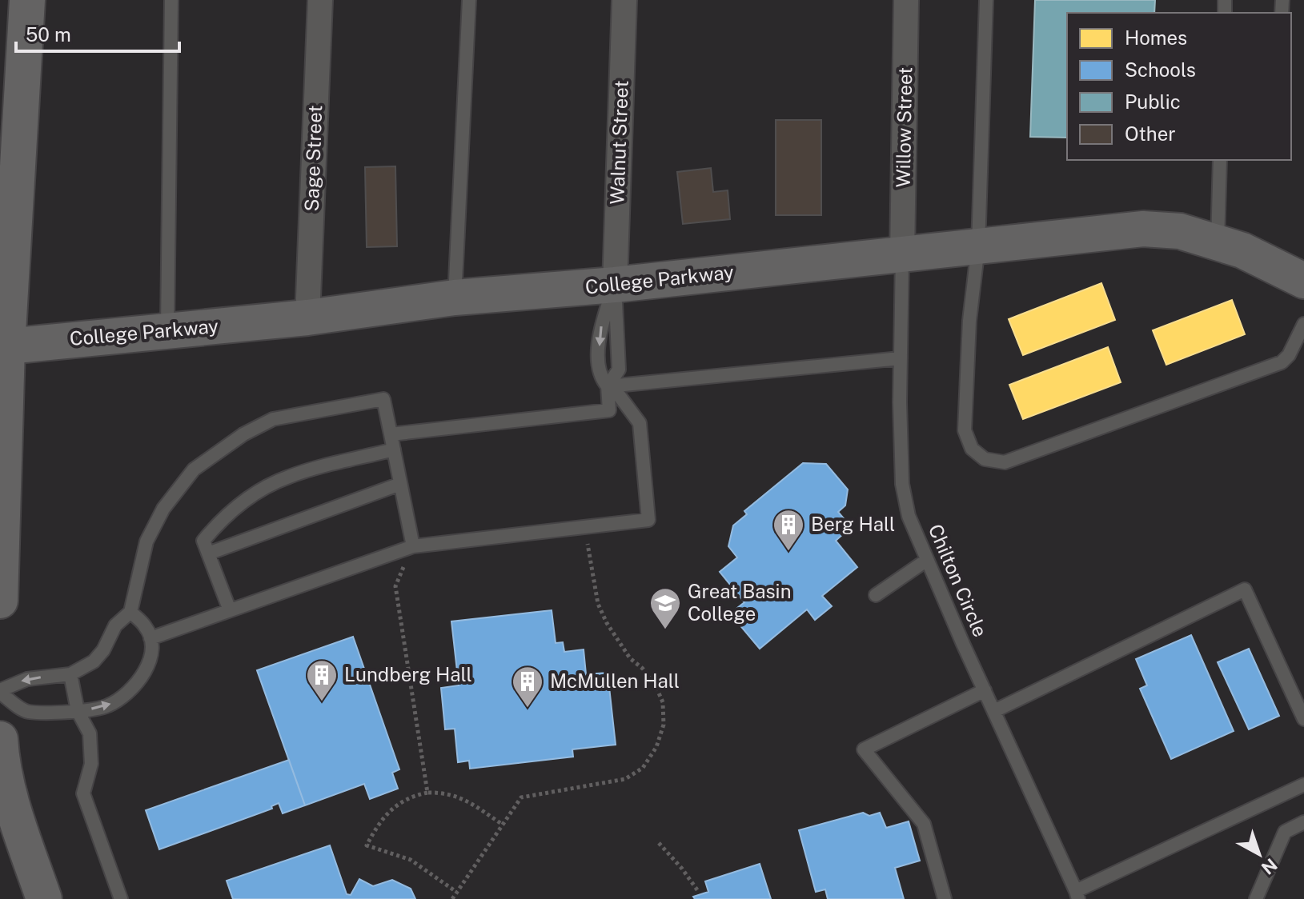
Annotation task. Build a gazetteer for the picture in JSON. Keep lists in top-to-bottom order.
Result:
{
  "streets": {
    "street": [
      "Willow Street",
      "Walnut Street",
      "Sage Street",
      "College Parkway"
    ],
    "lane": ["Chilton Circle"]
  },
  "crossings": [
    ["Willow Street", "College Parkway"],
    ["Willow Street", "Chilton Circle"],
    ["Walnut Street", "College Parkway"],
    ["Sage Street", "College Parkway"],
    ["College Parkway", "Chilton Circle"]
  ],
  "places": {
    "building": ["Berg Hall", "Lundberg Hall", "McMullen Hall"],
    "school or university": ["Great Basin College"]
  },
  "legend": [
    "Homes",
    "Schools",
    "Public",
    "Other"
  ],
  "scale_bar": "50 m",
  "north": "bottom right"
}
